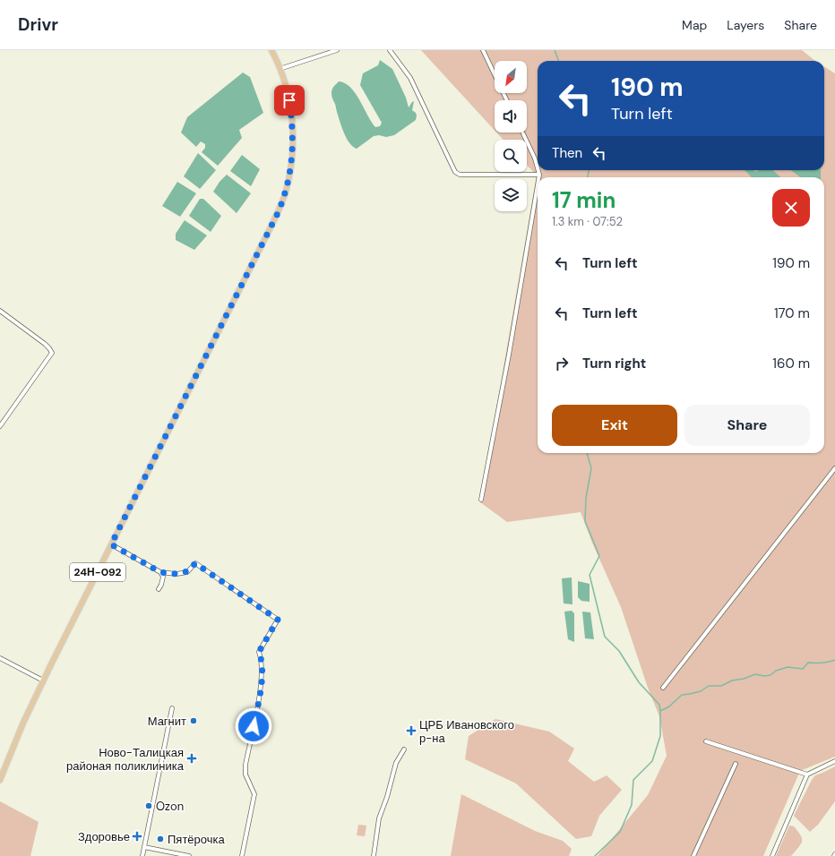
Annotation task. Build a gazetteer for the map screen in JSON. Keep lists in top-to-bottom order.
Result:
{
  "streets": {
    "main road": ["24Н-092"]
  },
  "places": {
    "other": ["Магнит", "Ozon", "Пятёрочка"],
    "health": ["ЦРБ Ивановского р-на", "Ново-Талицкая районая поликлиника", "Здоровье"]
  },
  "north": "bottom left",
  "page": {
    "header": "Drivr",
    "nav": ["Map", "Layers", "Share"],
    "turn": ["190 m", "Turn left"],
    "then": "Then",
    "heading": ["17 min", "1.3 km · 07:52"],
    "list": [
      {
        "name": "Turn left",
        "value": "190 m"
      },
      {
        "name": "Turn left",
        "value": "170 m"
      },
      {
        "name": "Turn right",
        "value": "160 m"
      }
    ],
    "buttons": ["Exit", "Share"]
  }
}
